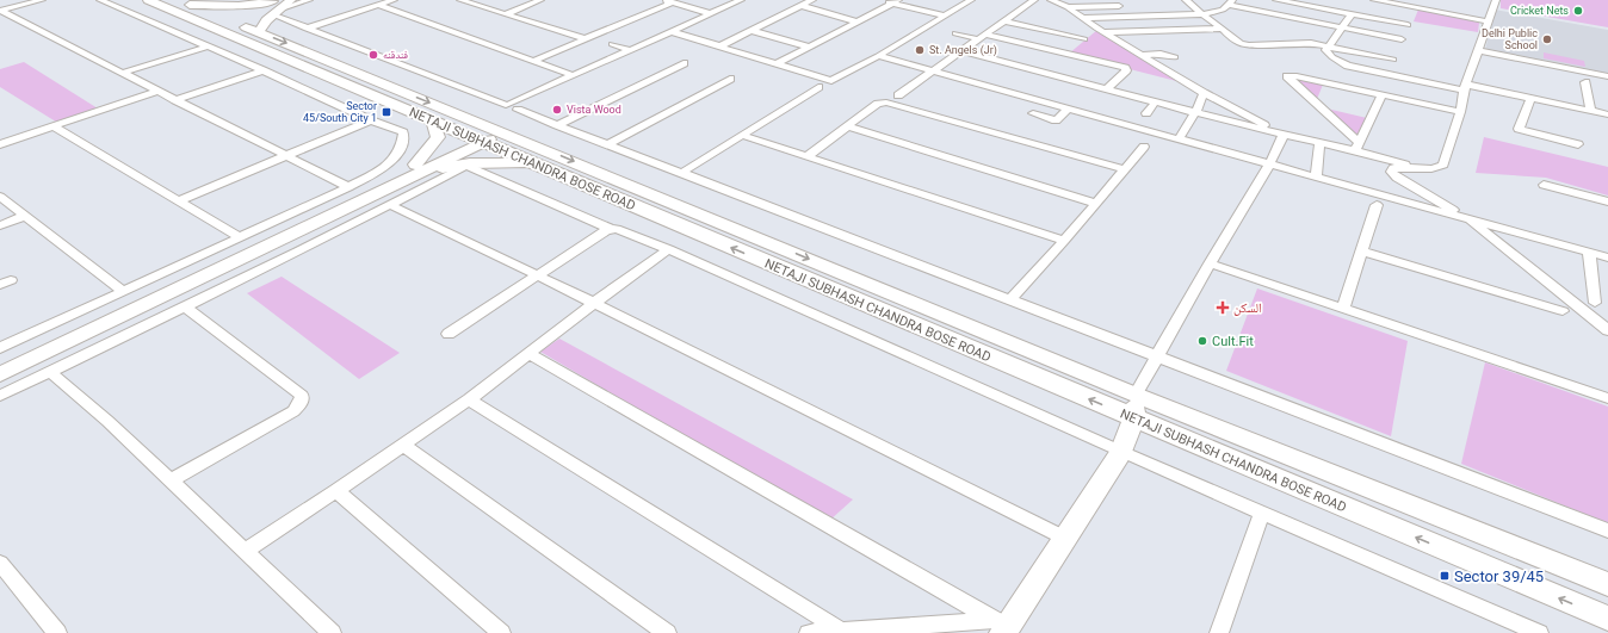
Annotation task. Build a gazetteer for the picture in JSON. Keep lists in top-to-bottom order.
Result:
{
  "streets": {
    "main road": ["NETAJI SUBHASH CHANDRA BOSE ROAD"]
  },
  "places": {
    "other": [
      "Cricket Nets",
      "Delhi Public School",
      "St. Angels (Jr)",
      "فندقنه",
      "Vista Wood",
      "Cult.Fit"
    ],
    "transit": ["Sector 45/South City 1", "Sector 39/45"],
    "health": ["السكن"]
  }
}
